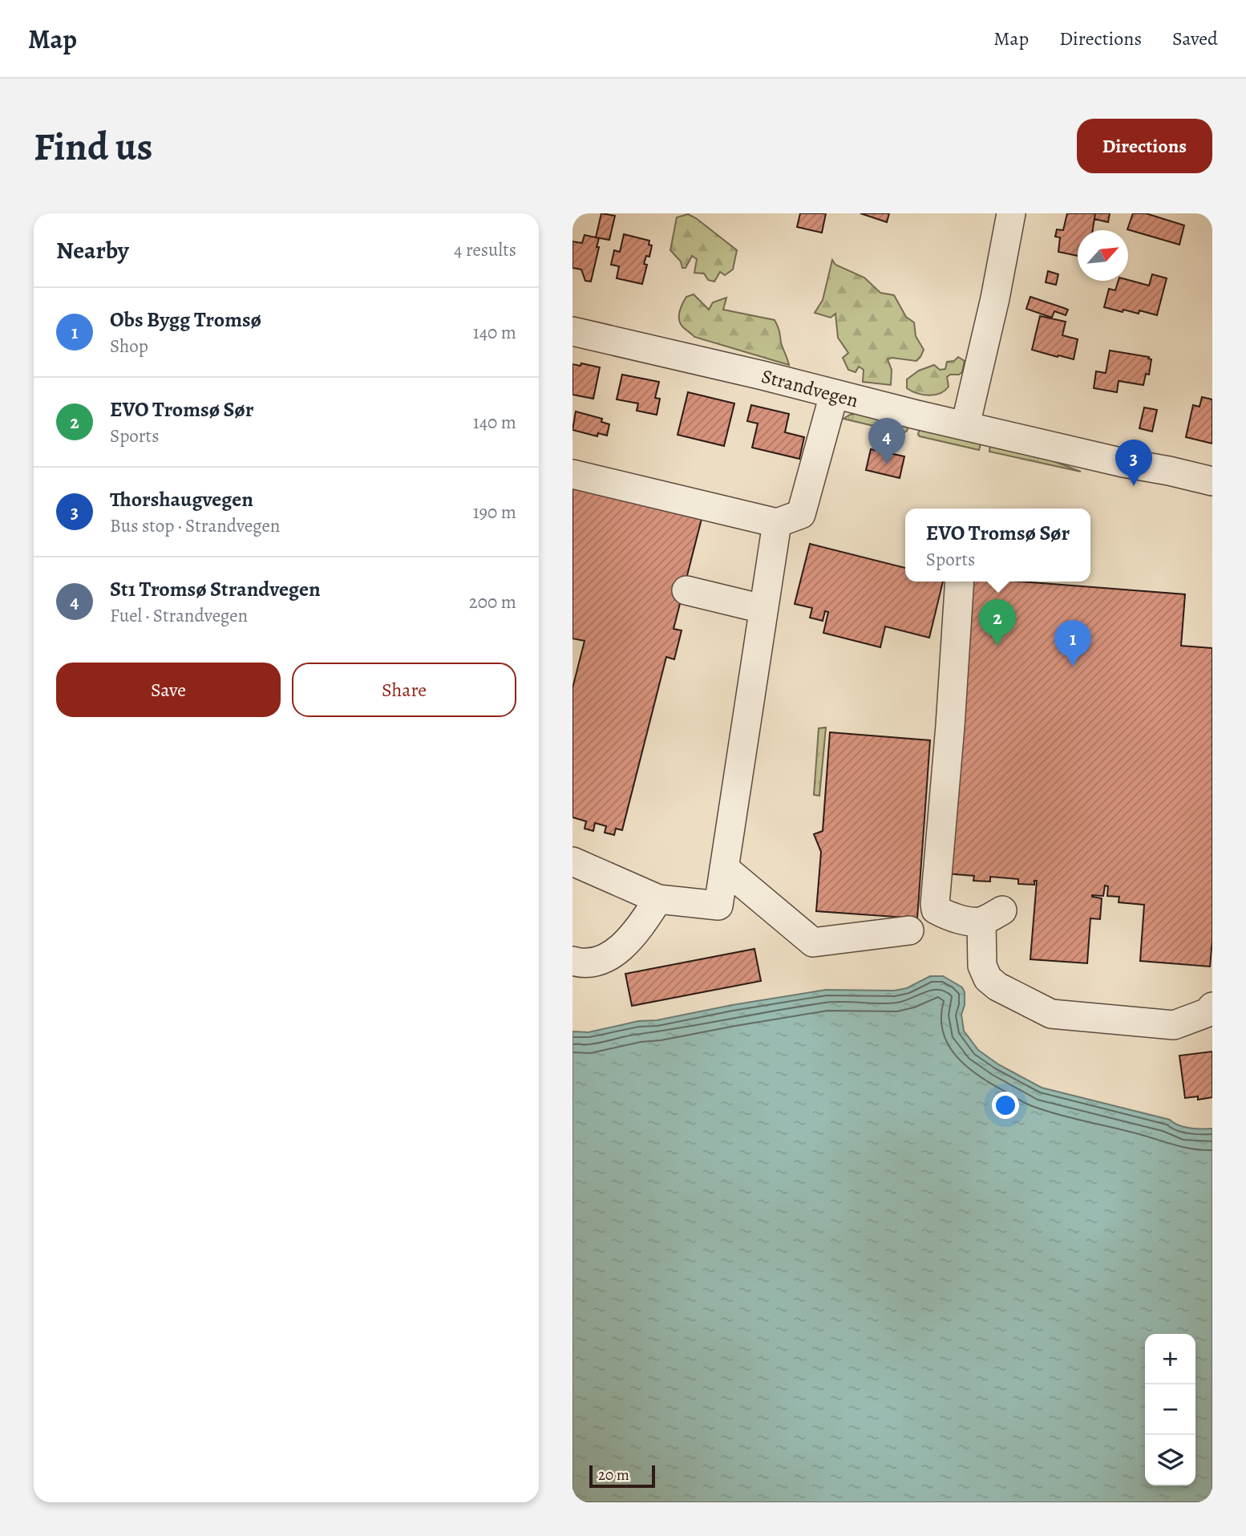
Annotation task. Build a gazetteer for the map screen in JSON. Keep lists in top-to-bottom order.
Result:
{
  "streets": {
    "street": ["Strandvegen"]
  },
  "scale_bar": "20 m",
  "north": "top right",
  "page": {
    "header": "Map",
    "nav": ["Map", "Directions", "Saved"],
    "buttons": [
      "Directions",
      ["Save", "Share"]
    ],
    "title": "Find us",
    "heading": ["Nearby", "4 results"],
    "list": [
      {
        "mark": "1",
        "name": "Obs Bygg Tromsø",
        "note": "Shop",
        "value": "140 m"
      },
      {
        "mark": "2",
        "name": "EVO Tromsø Sør",
        "note": "Sports",
        "value": "140 m"
      },
      {
        "mark": "3",
        "name": "Thorshaugvegen",
        "note": "Bus stop · Strandvegen",
        "value": "190 m"
      },
      {
        "mark": "4",
        "name": "St1 Tromsø Strandvegen",
        "note": "Fuel · Strandvegen",
        "value": "200 m"
      }
    ],
    "pins": [
      "4",
      "3",
      "2",
      "1"
    ],
    "popup": ["EVO Tromsø Sør", "Sports"],
    "map_buttons": ["+", "−"],
    "scale": "20 m"
  }
}
